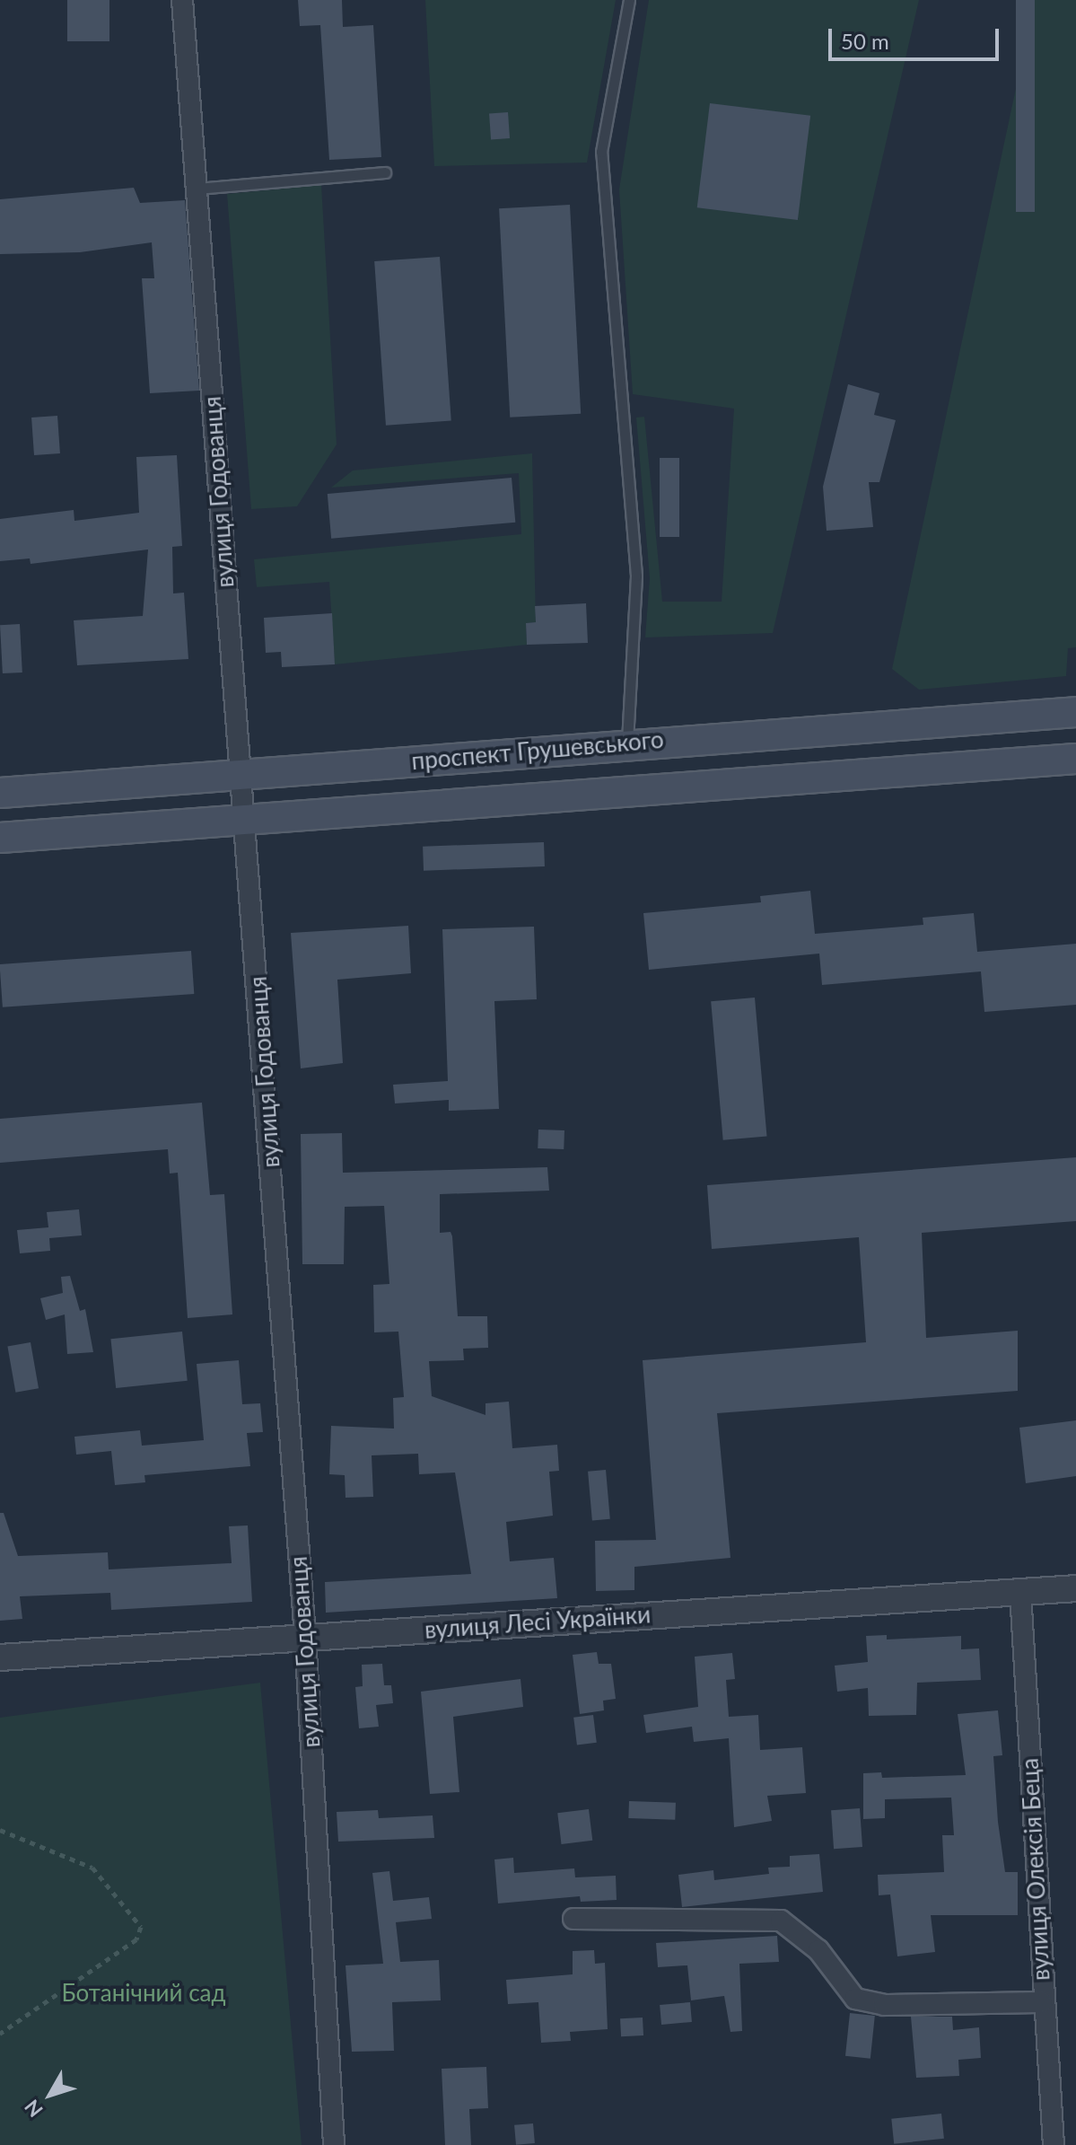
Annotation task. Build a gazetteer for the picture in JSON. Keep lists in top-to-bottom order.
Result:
{
  "streets": {
    "main road": ["проспект Грушевського"],
    "street": ["вулиця Годованця", "вулиця Лесі Українки", "вулиця Олексія Беца"]
  },
  "crossings": [
    ["вулиця Годованця", "проспект Грушевського"],
    ["вулиця Годованця", "вулиця Лесі Українки"],
    ["вулиця Лесі Українки", "вулиця Олексія Беца"]
  ],
  "parks": ["Ботанічний сад"],
  "scale_bar": "50 m",
  "north": "bottom left"
}
